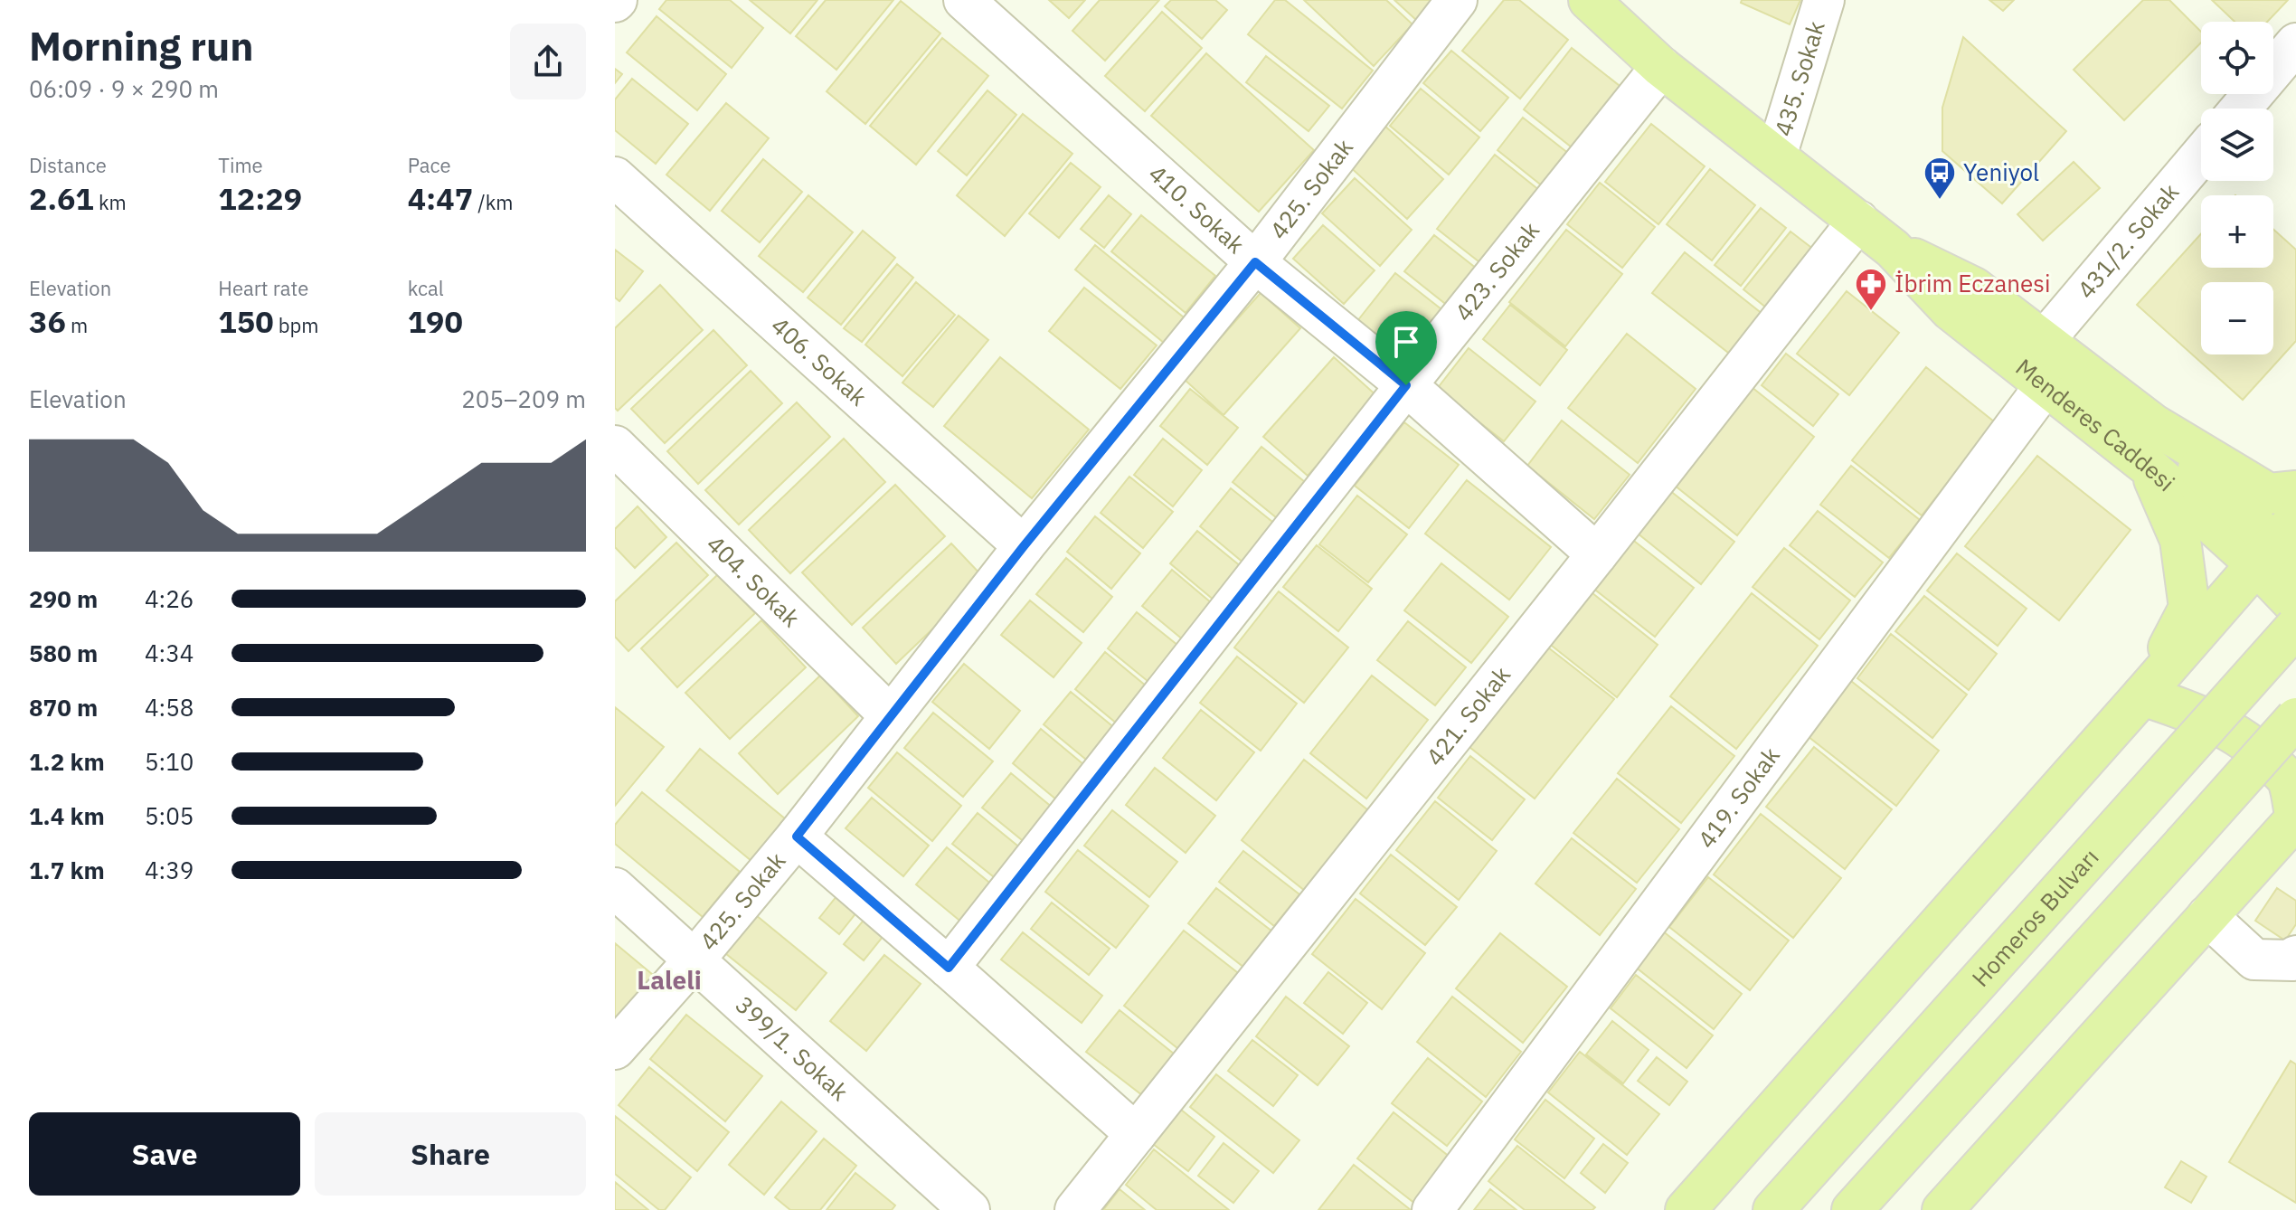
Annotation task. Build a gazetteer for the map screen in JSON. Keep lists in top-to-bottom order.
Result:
{
  "streets": {
    "main road": ["Menderes Caddesi", "Homeros Bulvarı"],
    "street": [
      "435. Sokak",
      "425. Sokak",
      "410. Sokak",
      "431/2. Sokak",
      "423. Sokak",
      "406. Sokak",
      "404. Sokak",
      "421. Sokak",
      "419. Sokak",
      "399/1. Sokak"
    ]
  },
  "crossings": [
    ["435. Sokak", "Menderes Caddesi"],
    ["425. Sokak", "410. Sokak"],
    ["425. Sokak", "406. Sokak"],
    ["425. Sokak", "404. Sokak"],
    ["425. Sokak", "399/1. Sokak"],
    ["410. Sokak", "423. Sokak"],
    ["410. Sokak", "421. Sokak"],
    ["431/2. Sokak", "Menderes Caddesi"],
    ["423. Sokak", "Menderes Caddesi"],
    ["Menderes Caddesi", "421. Sokak"],
    ["Menderes Caddesi", "419. Sokak"]
  ],
  "districts": ["Laleli"],
  "places": {
    "bus stop": ["Yeniyol"],
    "pharmacy": ["İbrim Eczanesi"]
  },
  "page": {
    "heading": ["Morning run", "06:09 · 9 × 290 m"],
    "map_buttons": ["+", "−"],
    "stats": [
      ["Distance", "2.61 km"],
      ["Time", "12:29"],
      ["Pace", "4:47 /km"],
      ["Elevation", "36 m"],
      ["Heart rate", "150 bpm"],
      ["kcal", "190"]
    ],
    "chart": ["Elevation", "205–209 m"],
    "list": [
      {
        "name": "290 m",
        "note": "4:26"
      },
      {
        "name": "580 m",
        "note": "4:34"
      },
      {
        "name": "870 m",
        "note": "4:58"
      },
      {
        "name": "1.2 km",
        "note": "5:10"
      },
      {
        "name": "1.4 km",
        "note": "5:05"
      },
      {
        "name": "1.7 km",
        "note": "4:39"
      }
    ],
    "buttons": ["Save", "Share"]
  }
}
